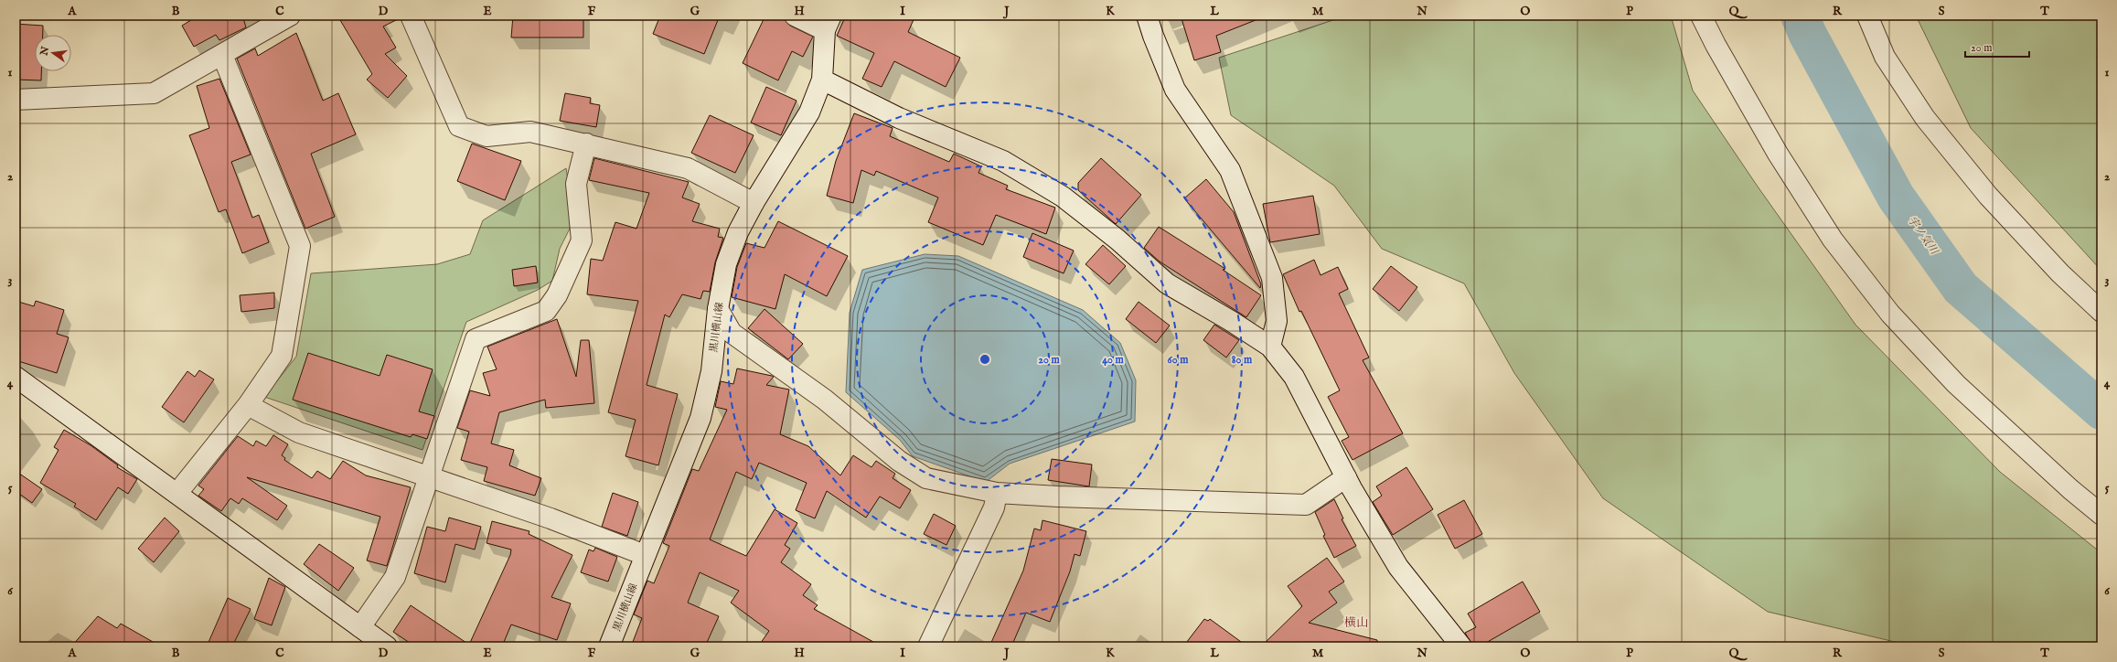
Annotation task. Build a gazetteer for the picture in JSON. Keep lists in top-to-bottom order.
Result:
{
  "streets": {
    "street": ["黒川横山線"]
  },
  "districts": ["横山"],
  "water": ["宇ノ気川"],
  "scale_bar": "20 m",
  "north": "left",
  "grid": {
    "columns": [
      "A",
      "B",
      "C",
      "D",
      "E",
      "F",
      "G",
      "H",
      "I",
      "J",
      "K",
      "L",
      "M",
      "N",
      "O",
      "P",
      "Q",
      "R",
      "S",
      "T"
    ],
    "rows": [
      "1",
      "2",
      "3",
      "4",
      "5",
      "6"
    ]
  },
  "rings": [
    "20 m",
    "40 m",
    "60 m",
    "80 m"
  ]
}
